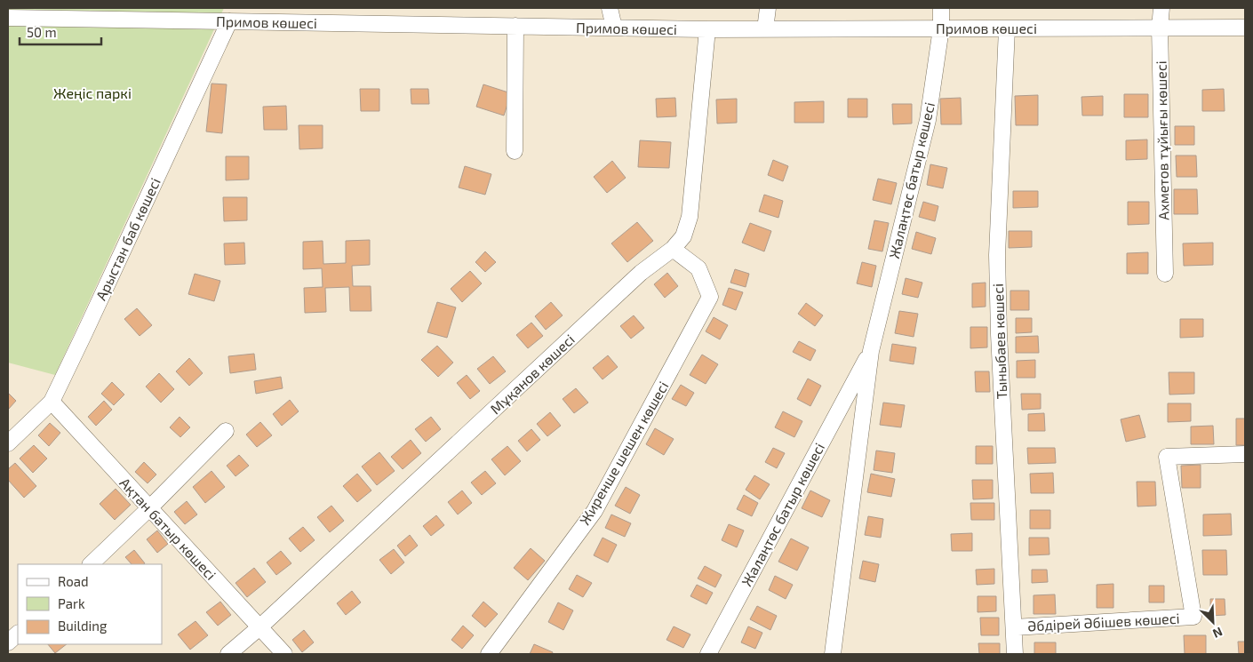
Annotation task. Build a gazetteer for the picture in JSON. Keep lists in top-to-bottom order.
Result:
{
  "streets": {
    "street": [
      "Примов көшесі",
      "Ахметов тұйығы көшесі",
      "Жалаңтөс батыр көшесі",
      "Арыстан баб көшесі",
      "Тыныбаев көшесі",
      "Мұқанов көшесі",
      "Жиренше шешен көшесі",
      "Ақтан батыр көшесі",
      "Әбдірей Әбішев көшесі"
    ]
  },
  "crossings": [
    ["Примов көшесі", "Ахметов тұйығы көшесі"],
    ["Примов көшесі", "Жалаңтөс батыр көшесі"],
    ["Примов көшесі", "Арыстан баб көшесі"],
    ["Примов көшесі", "Тыныбаев көшесі"],
    ["Примов көшесі", "Мұқанов көшесі"],
    ["Арыстан баб көшесі", "Ақтан батыр көшесі"],
    ["Тыныбаев көшесі", "Әбдірей Әбішев көшесі"],
    ["Мұқанов көшесі", "Жиренше шешен көшесі"],
    ["Мұқанов көшесі", "Ақтан батыр көшесі"]
  ],
  "parks": ["Жеңіс паркі"],
  "legend": ["Road", "Park", "Building"],
  "scale_bar": "50 m",
  "north": "bottom right"
}
